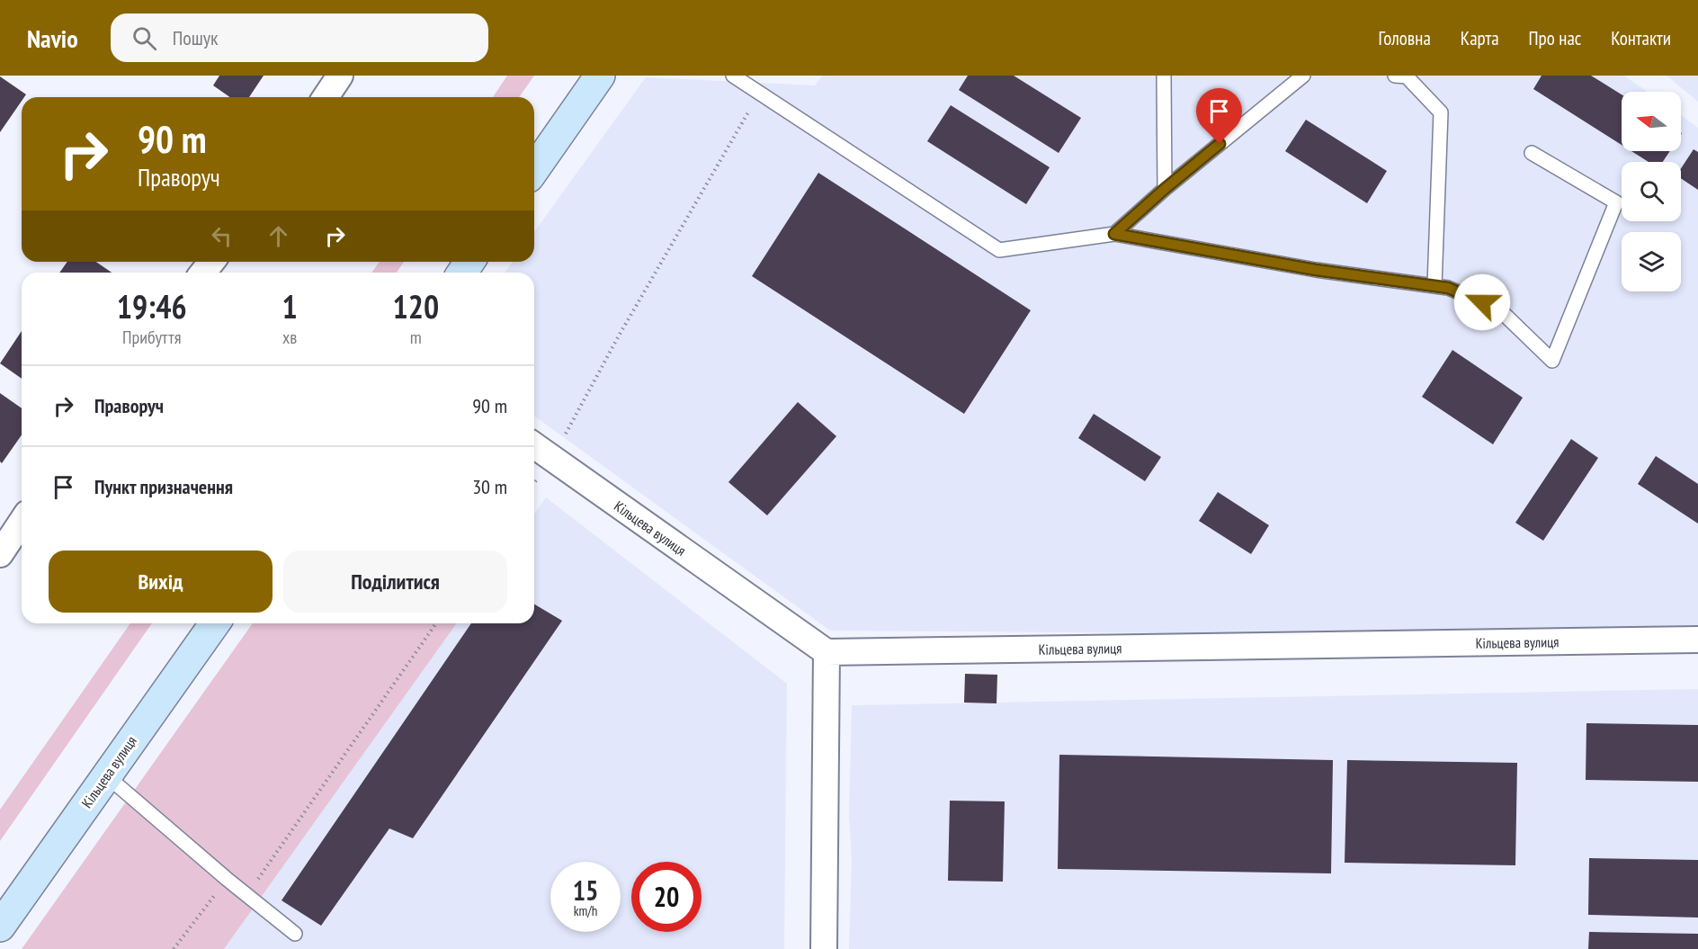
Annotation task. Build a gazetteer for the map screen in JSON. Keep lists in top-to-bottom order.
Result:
{
  "streets": {
    "main road": ["Кільцева вулиця"]
  },
  "north": "left",
  "page": {
    "header": "Navio",
    "search": "Пошук",
    "nav": [
      "Головна",
      "Карта",
      "Про нас",
      "Контакти"
    ],
    "turn": ["90 m", "Праворуч"],
    "eta": [
      "19:46",
      "Прибуття",
      "1",
      "хв",
      "120",
      "m"
    ],
    "list": [
      {
        "name": "Праворуч",
        "value": "90 m"
      },
      {
        "name": "Пункт призначення",
        "value": "30 m"
      }
    ],
    "buttons": ["Вихід", "Поділитися"],
    "speed": "15 km/h",
    "limit": "20"
  }
}
